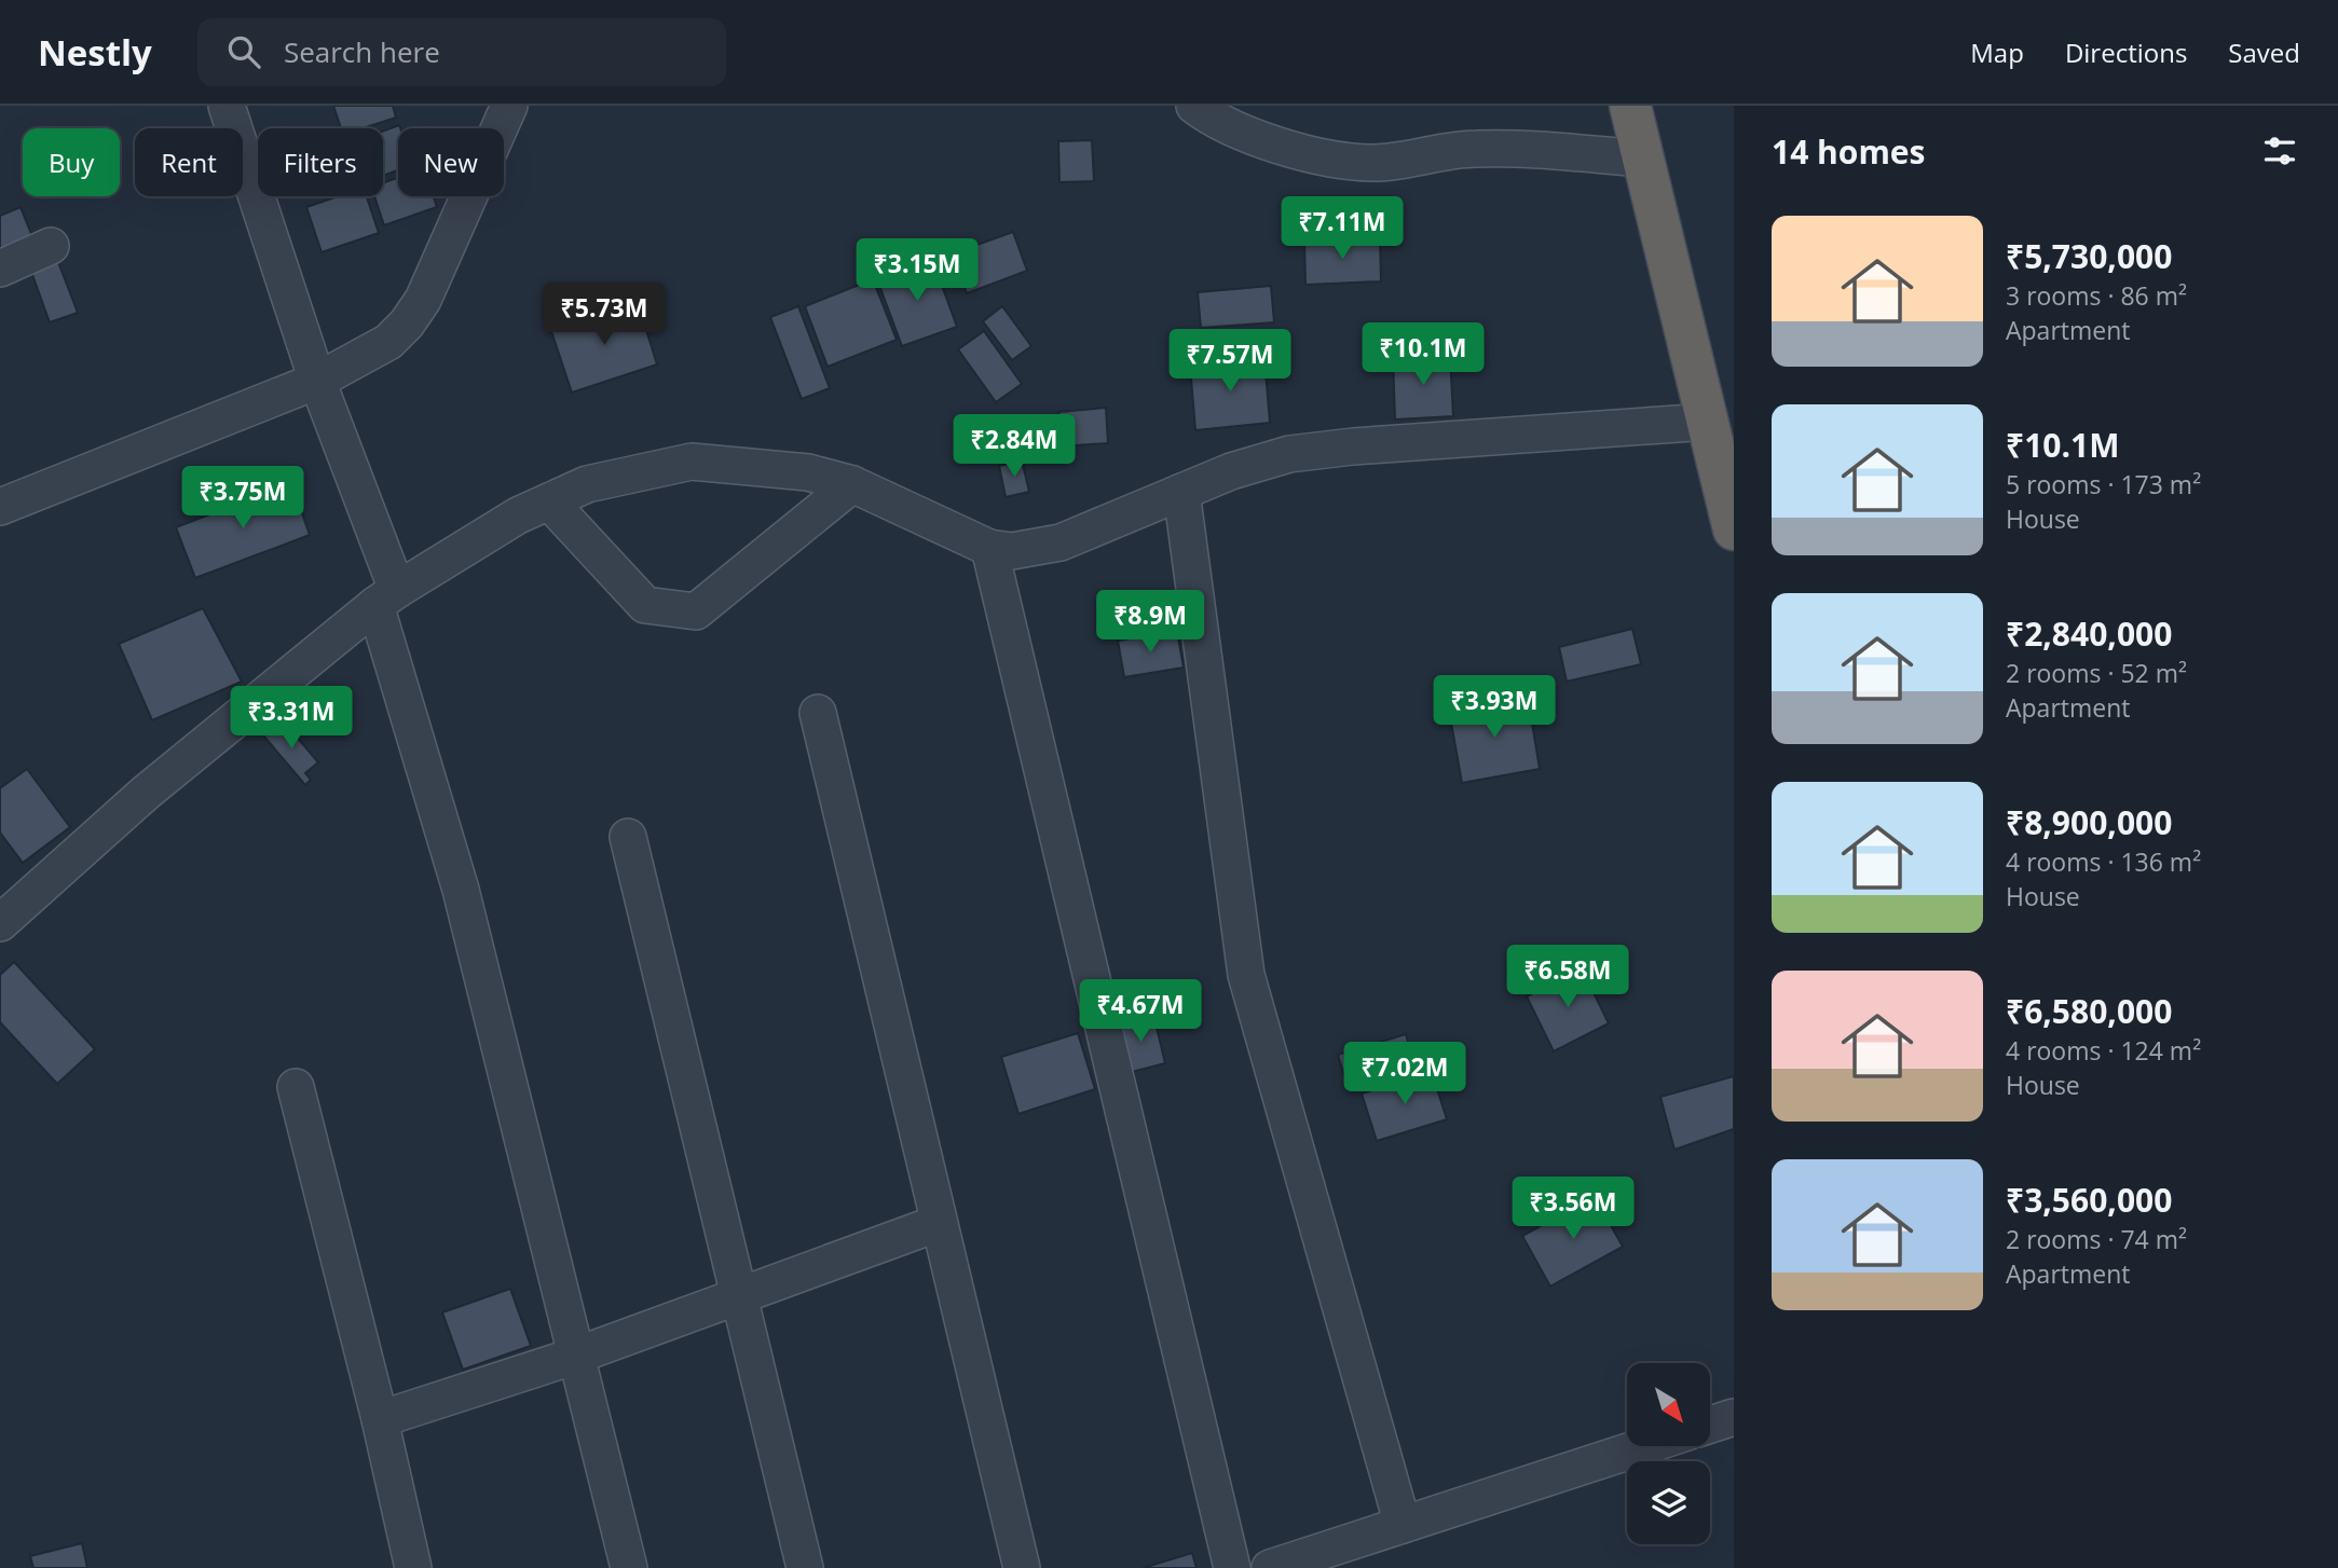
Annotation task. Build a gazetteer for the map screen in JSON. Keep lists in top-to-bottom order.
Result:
{
  "north": "bottom right",
  "page": {
    "header": "Nestly",
    "search": "Search here",
    "nav": ["Map", "Directions", "Saved"],
    "heading": "14 homes",
    "chip": [
      "Buy",
      "Rent",
      "Filters",
      "New"
    ],
    "price": [
      "₹7.11M",
      "₹3.15M",
      "₹5.73M",
      "₹10.1M",
      "₹7.57M",
      "₹2.84M",
      "₹3.75M",
      "₹8.9M",
      "₹3.93M",
      "₹3.31M",
      "₹6.58M",
      "₹4.67M",
      "₹7.02M",
      "₹3.56M"
    ],
    "list": [
      {
        "name": "₹5,730,000",
        "note": "3 rooms · 86 m² · Apartment"
      },
      {
        "name": "₹10.1M",
        "note": "5 rooms · 173 m² · House"
      },
      {
        "name": "₹2,840,000",
        "note": "2 rooms · 52 m² · Apartment"
      },
      {
        "name": "₹8,900,000",
        "note": "4 rooms · 136 m² · House"
      },
      {
        "name": "₹6,580,000",
        "note": "4 rooms · 124 m² · House"
      },
      {
        "name": "₹3,560,000",
        "note": "2 rooms · 74 m² · Apartment"
      }
    ]
  }
}
